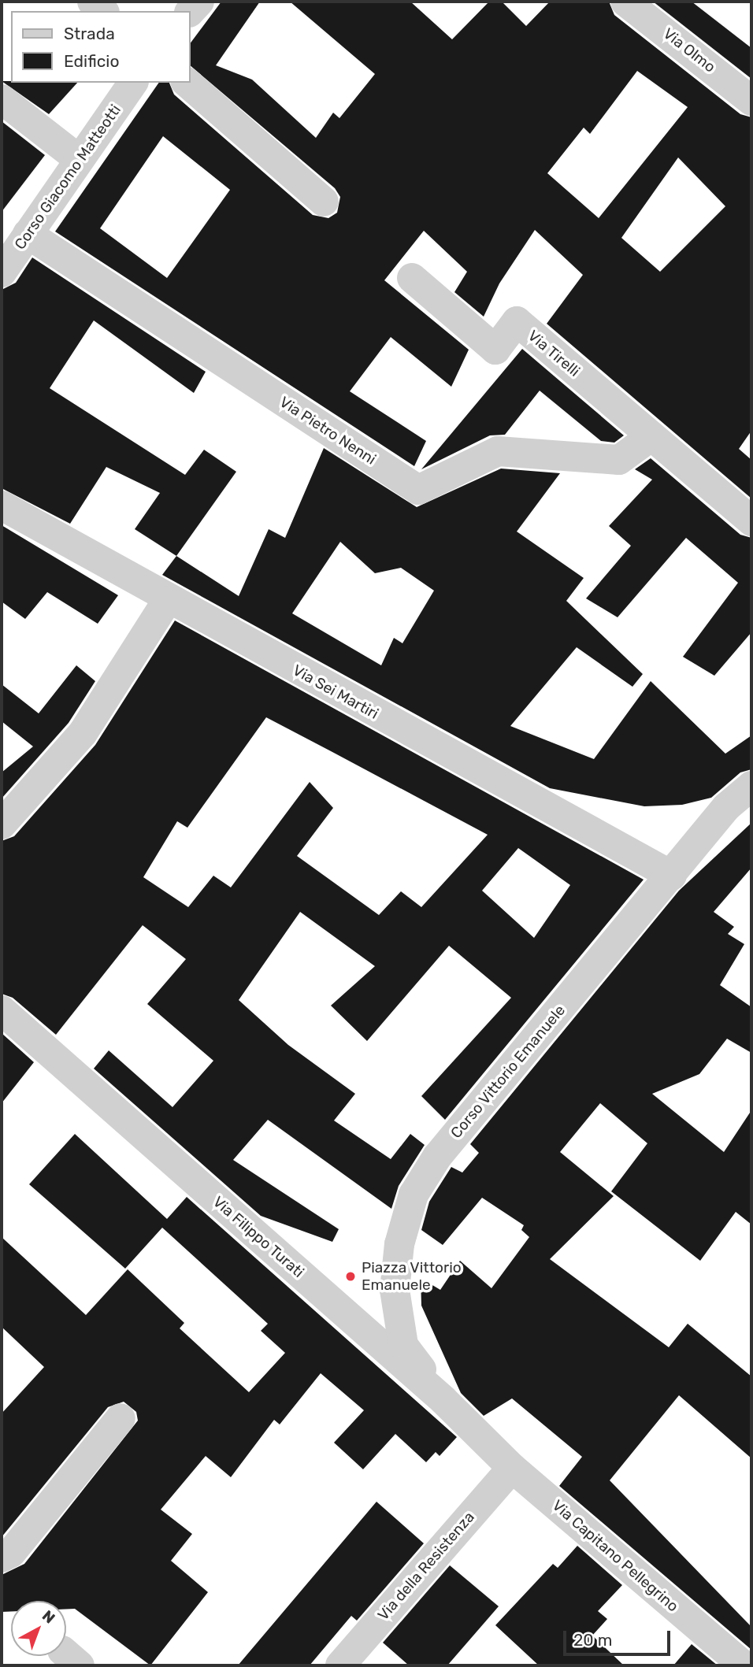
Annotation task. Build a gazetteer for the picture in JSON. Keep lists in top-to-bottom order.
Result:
{
  "streets": {
    "street": [
      "Via Olmo",
      "Corso Giacomo Matteotti",
      "Via Tirelli",
      "Via Pietro Nenni",
      "Via Sei Martiri",
      "Corso Vittorio Emanuele",
      "Via Filippo Turati",
      "Via Capitano Pellegrino",
      "Via della Resistenza"
    ]
  },
  "crossings": [
    ["Corso Giacomo Matteotti", "Via Pietro Nenni"],
    ["Via Tirelli", "Via Pietro Nenni"],
    ["Via Sei Martiri", "Corso Vittorio Emanuele"],
    ["Corso Vittorio Emanuele", "Via Filippo Turati"],
    ["Via Filippo Turati", "Via Capitano Pellegrino"],
    ["Via Filippo Turati", "Via della Resistenza"],
    ["Via Capitano Pellegrino", "Via della Resistenza"]
  ],
  "places": ["Piazza Vittorio Emanuele"],
  "legend": ["Strada", "Edificio"],
  "scale_bar": "20 m",
  "north": "top right"
}
